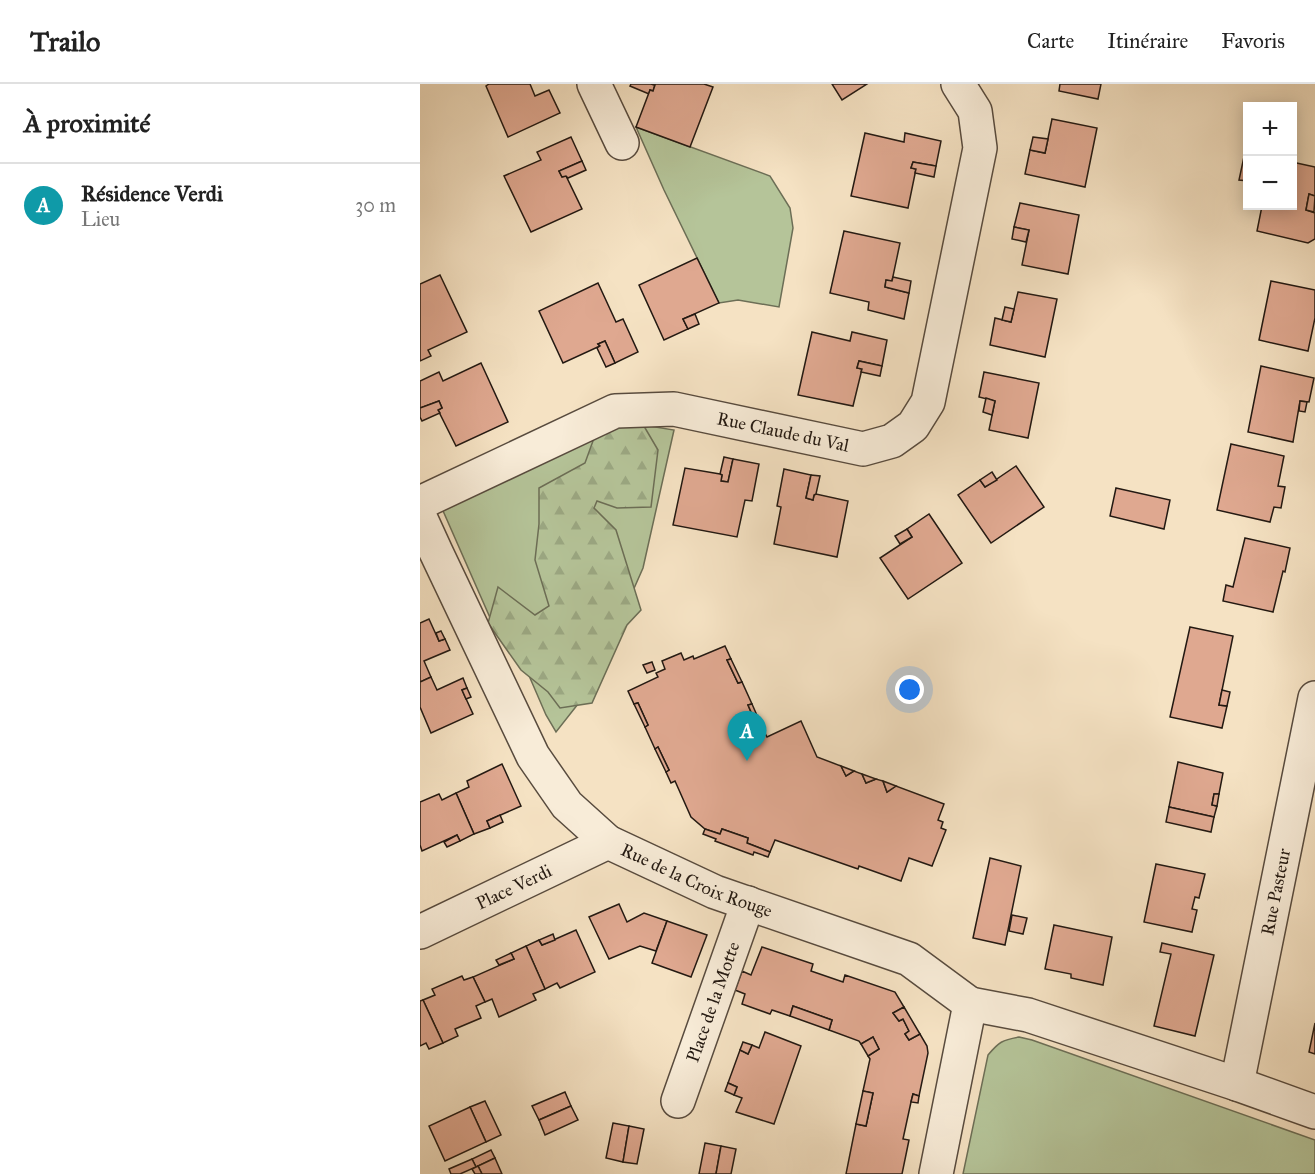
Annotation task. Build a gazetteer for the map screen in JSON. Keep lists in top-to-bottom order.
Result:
{
  "streets": {
    "street": [
      "Rue Claude du Val",
      "Rue de la Croix Rouge",
      "Place Verdi",
      "Rue Pasteur",
      "Place de la Motte"
    ]
  },
  "crossings": [
    ["Rue de la Croix Rouge", "Place Verdi"],
    ["Rue de la Croix Rouge", "Place de la Motte"]
  ],
  "page": {
    "header": "Trailo",
    "nav": ["Carte", "Itinéraire", "Favoris"],
    "heading": "À proximité",
    "map_buttons": ["+", "−"],
    "list": [
      {
        "mark": "A",
        "name": "Résidence Verdi",
        "note": "Lieu",
        "value": "30 m"
      }
    ],
    "pins": "A"
  }
}
